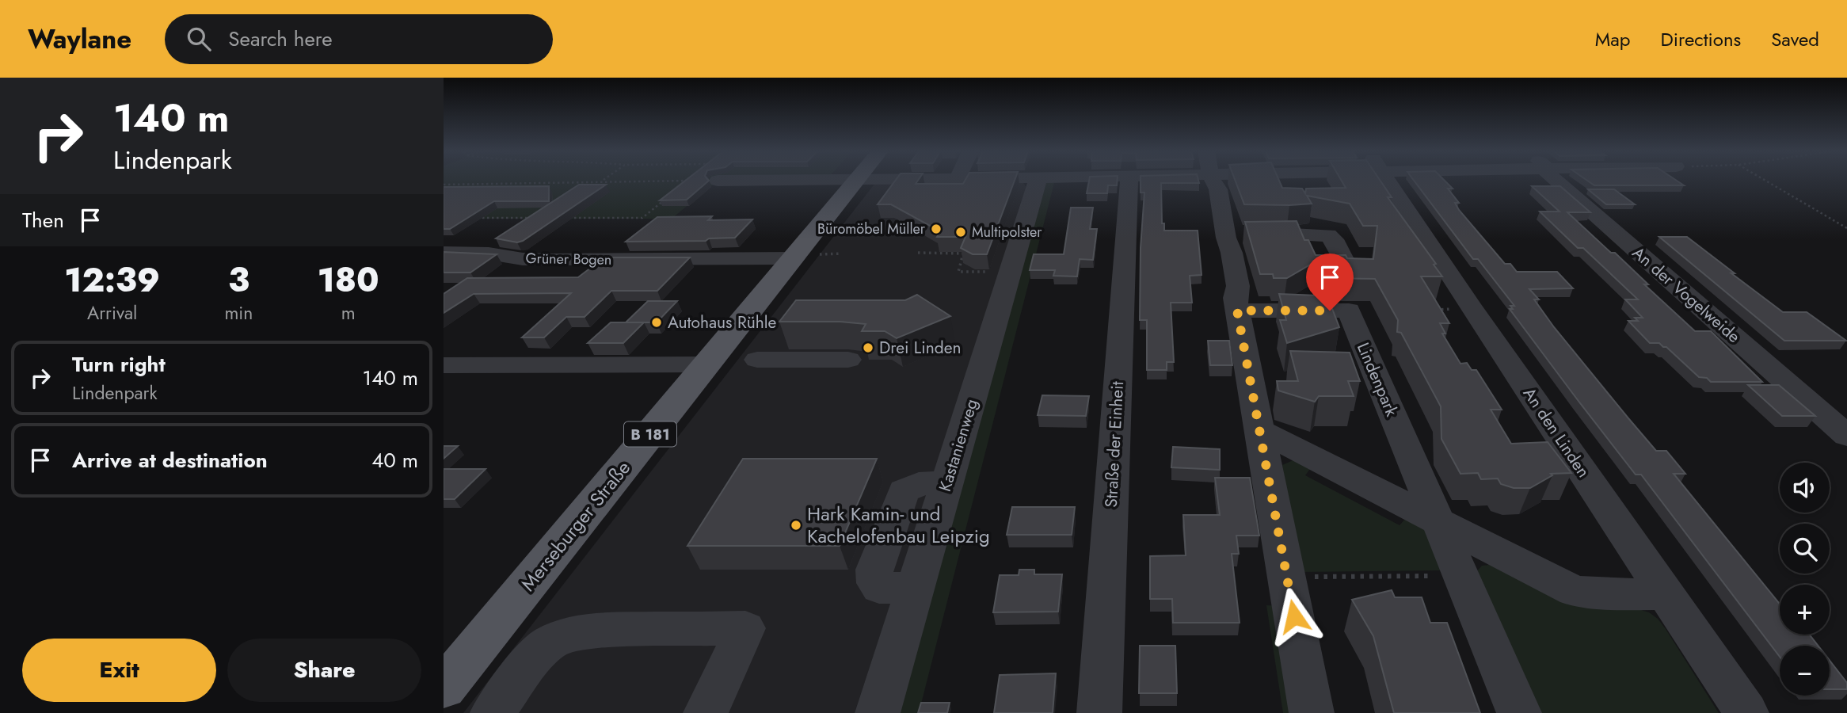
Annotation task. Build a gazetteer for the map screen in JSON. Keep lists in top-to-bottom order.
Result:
{
  "streets": {
    "main road": ["B 181", "Merseburger Straße"],
    "street": [
      "Grüner Bogen",
      "An der Vogelweide",
      "Lindenpark",
      "An den Linden",
      "Straße der Einheit",
      "Kastanienweg"
    ]
  },
  "crossings": [
    ["Grüner Bogen", "Merseburger Straße"]
  ],
  "places": [
    "Büromöbel Müller",
    "Multipolster",
    "Autohaus Rühle",
    "Drei Linden",
    "Hark Kamin- und Kachelofenbau Leipzig"
  ],
  "page": {
    "header": "Waylane",
    "search": "Search here",
    "nav": ["Map", "Directions", "Saved"],
    "turn": ["140 m", "Lindenpark"],
    "then": "Then",
    "eta": [
      "12:39",
      "Arrival",
      "3",
      "min",
      "180",
      "m"
    ],
    "list": [
      {
        "name": "Turn right",
        "note": "Lindenpark",
        "value": "140 m"
      },
      {
        "name": "Arrive at destination",
        "value": "40 m"
      }
    ],
    "map_buttons": ["+", "−"],
    "buttons": ["Exit", "Share"]
  }
}
